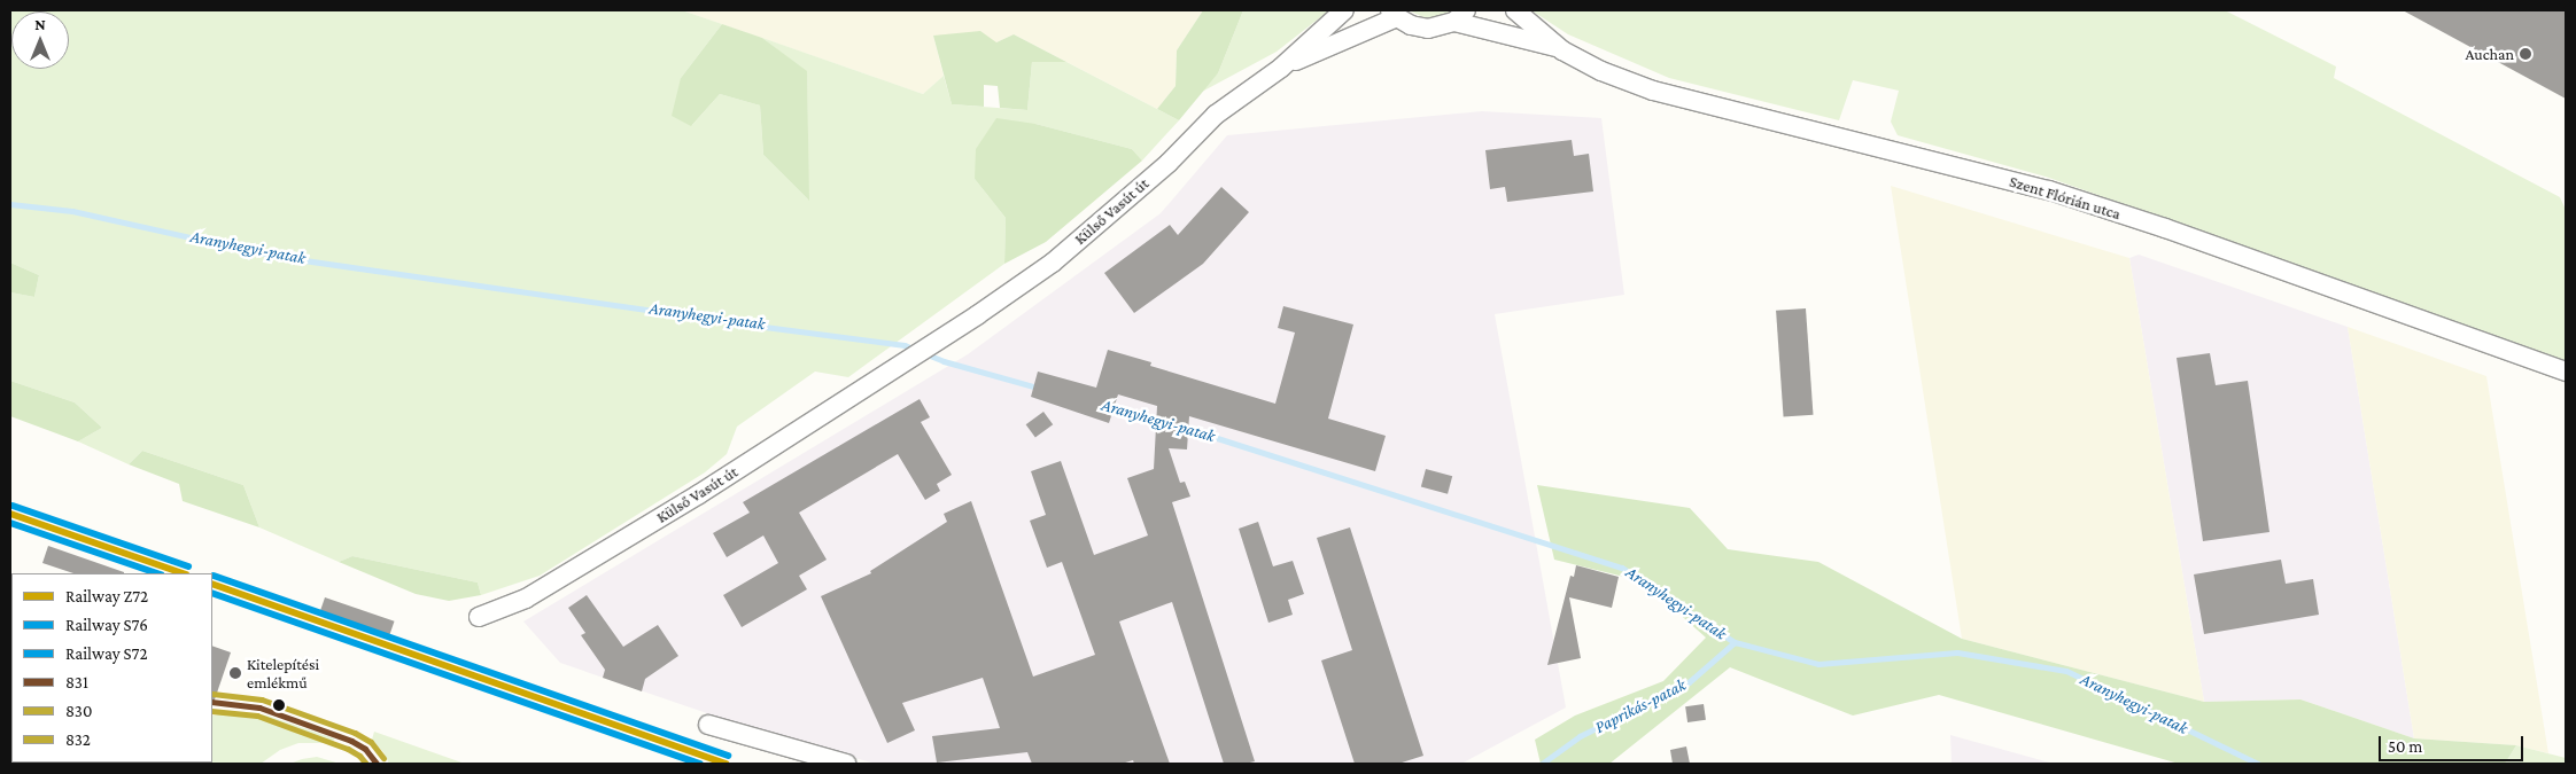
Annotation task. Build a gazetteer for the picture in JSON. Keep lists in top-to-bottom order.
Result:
{
  "streets": {
    "street": ["Szent Flórián utca", "Külső Vasút út"]
  },
  "water": ["Aranyhegyi-patak", "Paprikás-patak"],
  "places": ["Auchan", "Kitelepítési emlékmű"],
  "lines": [
    "rail line S72",
    "rail line Z72",
    "rail line S76",
    "transit line 832",
    "transit line 831",
    "transit line 830"
  ],
  "legend": [
    "Railway Z72",
    "Railway S76",
    "Railway S72",
    "831",
    "830",
    "832"
  ],
  "scale_bar": "50 m",
  "north": "top"
}
